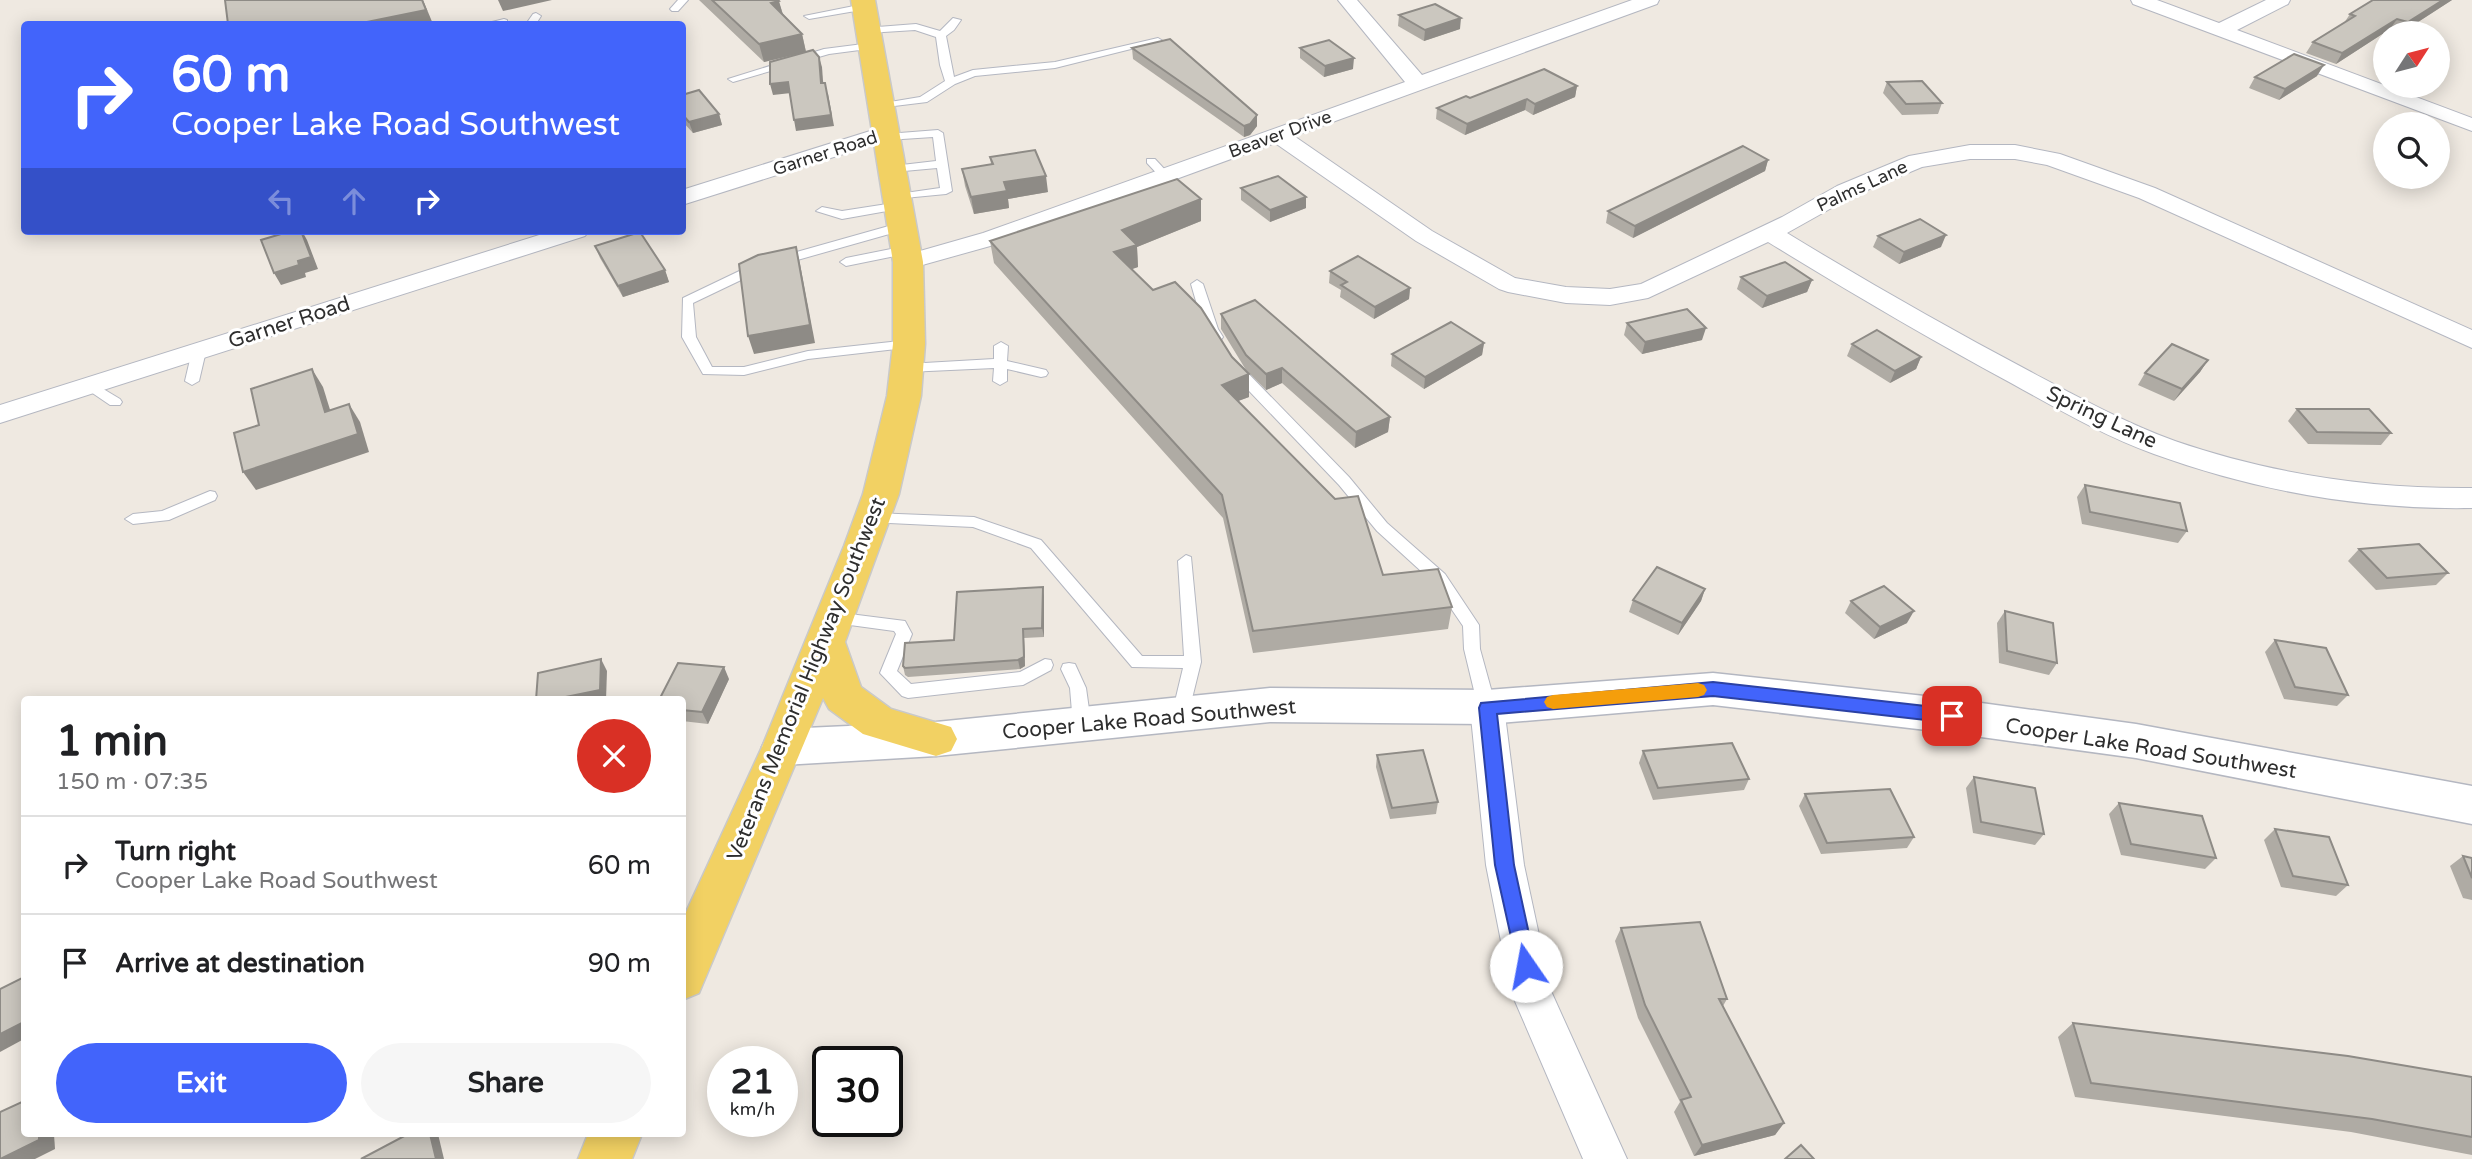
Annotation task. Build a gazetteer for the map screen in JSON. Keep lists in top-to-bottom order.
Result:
{
  "streets": {
    "main road": ["Veterans Memorial Highway Southwest"],
    "street": [
      "Beaver Drive",
      "Garner Road",
      "Palms Lane",
      "Spring Lane",
      "Cooper Lake Road Southwest"
    ]
  },
  "crossings": [
    ["Beaver Drive", "Palms Lane"],
    ["Beaver Drive", "Veterans Memorial Highway Southwest"],
    ["Garner Road", "Veterans Memorial Highway Southwest"],
    ["Palms Lane", "Spring Lane"],
    ["Veterans Memorial Highway Southwest", "Cooper Lake Road Southwest"]
  ],
  "north": "top right",
  "page": {
    "turn": ["60 m", "Cooper Lake Road Southwest"],
    "heading": ["1 min", "150 m · 07:35"],
    "list": [
      {
        "name": "Turn right",
        "note": "Cooper Lake Road Southwest",
        "value": "60 m"
      },
      {
        "name": "Arrive at destination",
        "value": "90 m"
      }
    ],
    "buttons": ["Exit", "Share"],
    "speed": "21 km/h",
    "limit": "30"
  }
}
